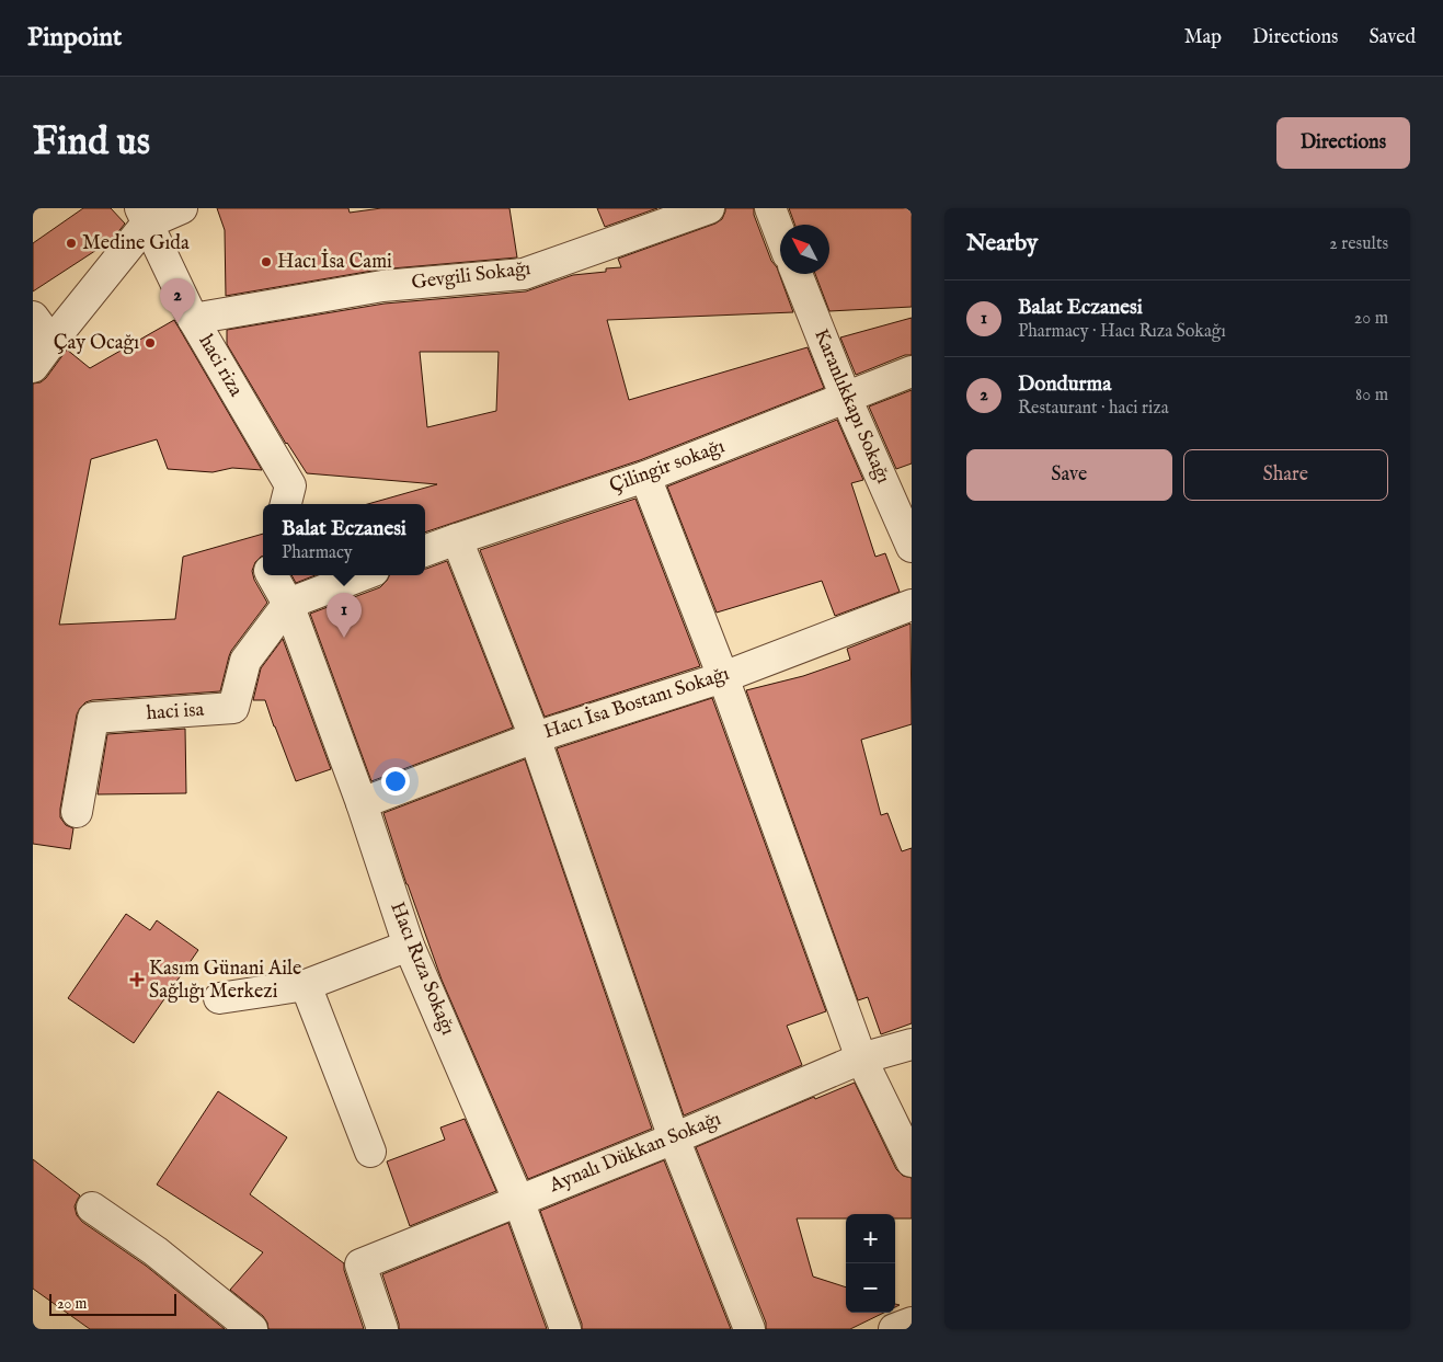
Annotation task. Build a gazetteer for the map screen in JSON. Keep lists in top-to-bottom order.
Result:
{
  "streets": {
    "street": [
      "Gevgili Sokağı",
      "haci riza",
      "Karanlıkkapı Sokağı",
      "Çilingir sokağı",
      "Hacı İsa Bostanı Sokağı",
      "haci isa",
      "Hacı Rıza Sokağı",
      "Aynalı Dükkan Sokağı"
    ]
  },
  "crossings": [
    ["Gevgili Sokağı", "haci riza"],
    ["Karanlıkkapı Sokağı", "Çilingir sokağı"],
    ["Hacı İsa Bostanı Sokağı", "Hacı Rıza Sokağı"],
    ["haci isa", "Hacı Rıza Sokağı"],
    ["Hacı Rıza Sokağı", "Aynalı Dükkan Sokağı"]
  ],
  "places": {
    "other": ["Medine Gıda", "Hacı İsa Cami", "Çay Ocağı"],
    "health": ["Kasım Günani Aile Sağlığı Merkezi"]
  },
  "scale_bar": "20 m",
  "north": "top left",
  "page": {
    "header": "Pinpoint",
    "nav": ["Map", "Directions", "Saved"],
    "buttons": [
      "Directions",
      ["Save", "Share"]
    ],
    "title": "Find us",
    "heading": ["Nearby", "2 results"],
    "pins": ["2", "1"],
    "list": [
      {
        "mark": "1",
        "name": "Balat Eczanesi",
        "note": "Pharmacy · Hacı Rıza Sokağı",
        "value": "20 m"
      },
      {
        "mark": "2",
        "name": "Dondurma",
        "note": "Restaurant · haci riza",
        "value": "80 m"
      }
    ],
    "popup": ["Balat Eczanesi", "Pharmacy"],
    "map_buttons": ["+", "−"],
    "scale": "20 m"
  }
}
